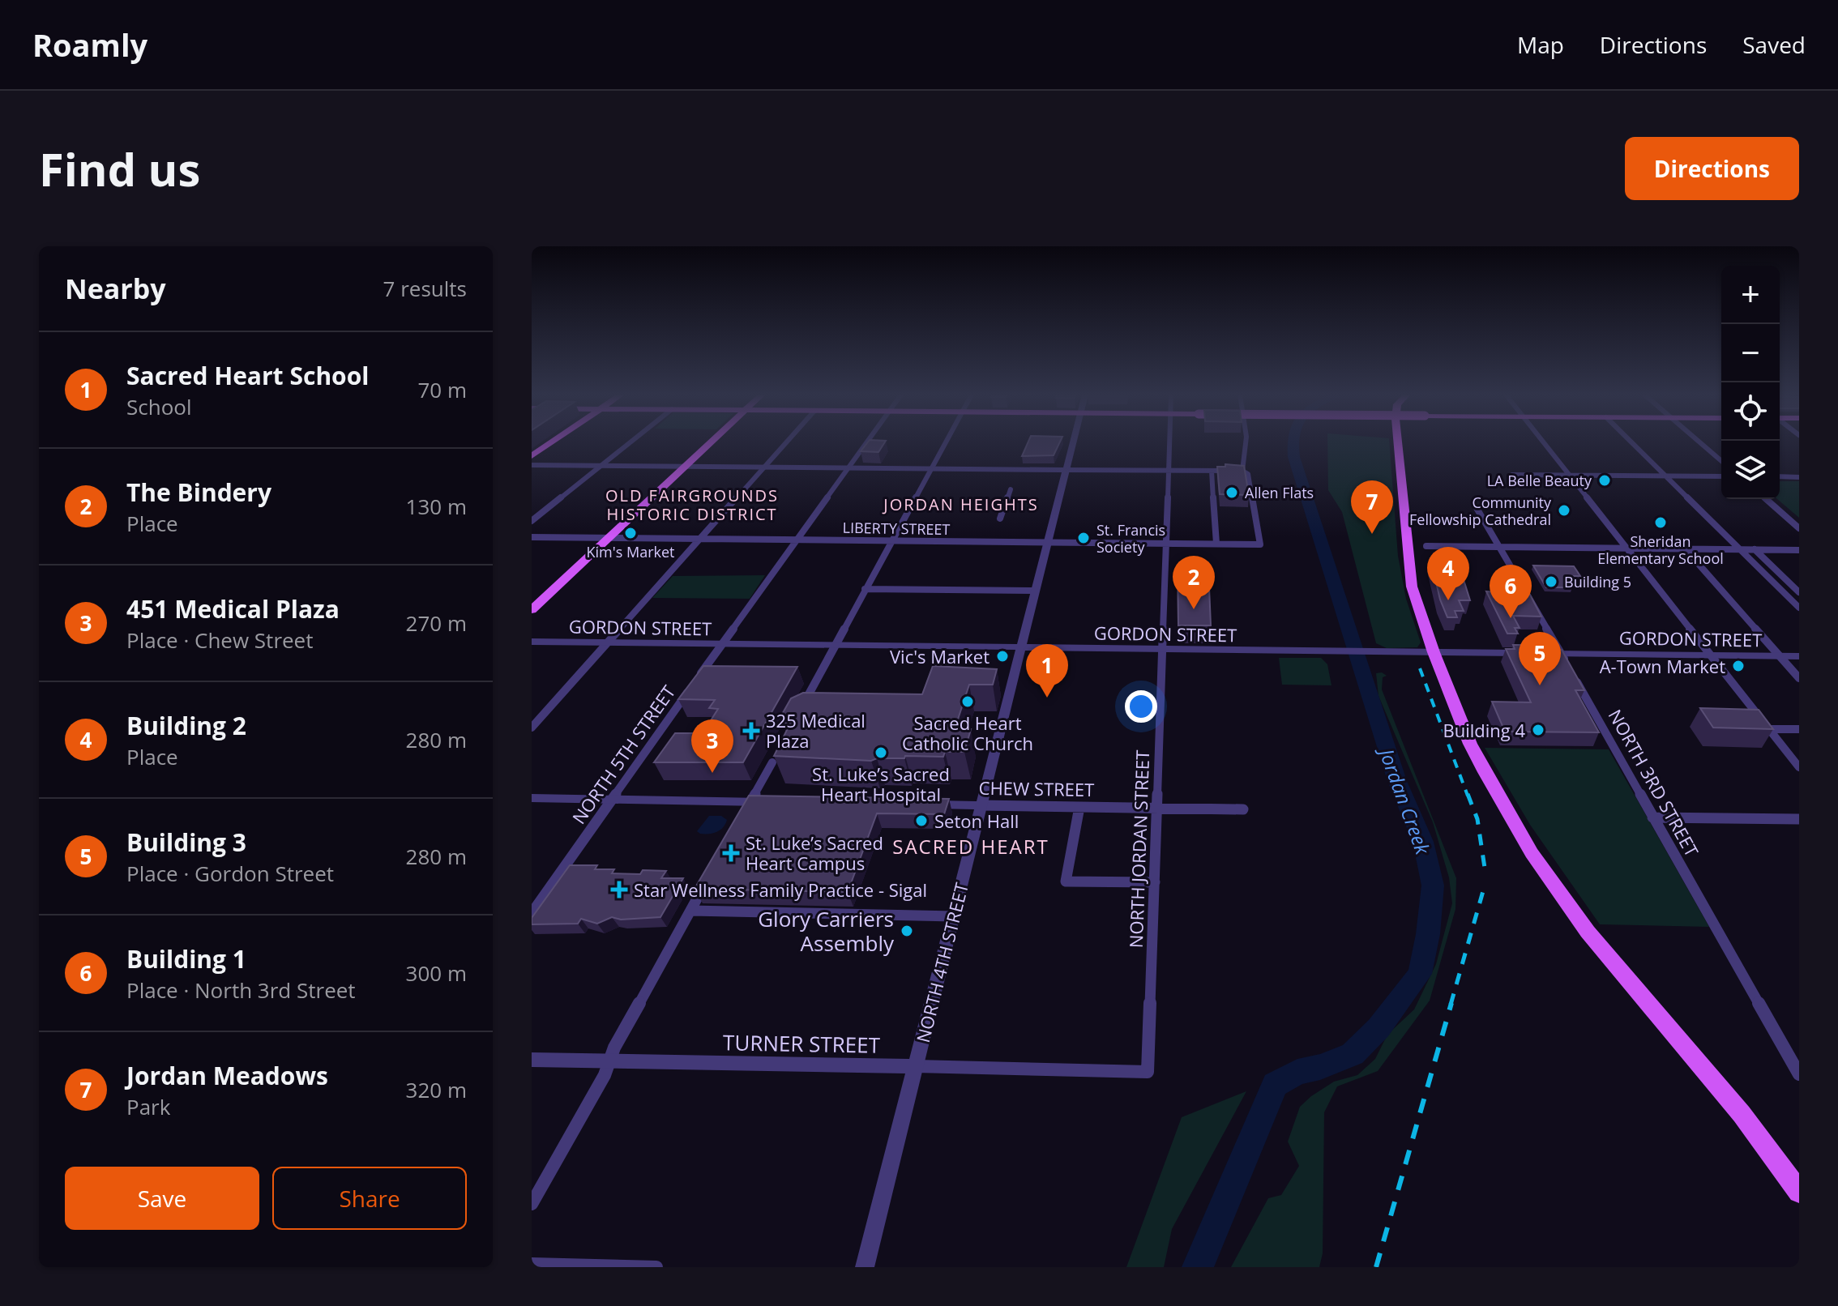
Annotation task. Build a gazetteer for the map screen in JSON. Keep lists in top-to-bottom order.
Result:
{
  "streets": {
    "street": [
      "LIBERTY STREET",
      "GORDON STREET",
      "NORTH 5TH STREET",
      "NORTH 3RD STREET",
      "CHEW STREET",
      "NORTH JORDAN STREET",
      "NORTH 4TH STREET",
      "TURNER STREET"
    ]
  },
  "crossings": [
    ["LIBERTY STREET", "NORTH 5TH STREET"],
    ["LIBERTY STREET", "NORTH JORDAN STREET"],
    ["LIBERTY STREET", "NORTH 4TH STREET"],
    ["GORDON STREET", "NORTH 5TH STREET"],
    ["GORDON STREET", "NORTH JORDAN STREET"],
    ["GORDON STREET", "NORTH 4TH STREET"],
    ["CHEW STREET", "NORTH JORDAN STREET"],
    ["CHEW STREET", "NORTH 4TH STREET"],
    ["NORTH JORDAN STREET", "TURNER STREET"],
    ["NORTH 4TH STREET", "TURNER STREET"]
  ],
  "districts": ["OLD FAIRGROUNDS HISTORIC DISTRICT", "JORDAN HEIGHTS", "SACRED HEART"],
  "water": ["Jordan Creek"],
  "places": {
    "other": [
      "LA Belle Beauty",
      "Allen Flats",
      "Community Fellowship Cathedral",
      "Sheridan Elementary School",
      "Kim's Market",
      "St. Francis Society",
      "Building 5",
      "Vic's Market",
      "A-Town Market",
      "Sacred Heart Catholic Church",
      "Building 4",
      "St. Luke’s Sacred Heart Hospital",
      "Seton Hall",
      "Glory Carriers Assembly"
    ],
    "health": ["325 Medical Plaza", "St. Luke’s Sacred Heart Campus", "Star Wellness Family Practice - Sigal"]
  },
  "page": {
    "header": "Roamly",
    "nav": ["Map", "Directions", "Saved"],
    "buttons": [
      "Directions",
      ["Save", "Share"]
    ],
    "title": "Find us",
    "heading": ["Nearby", "7 results"],
    "map_buttons": ["+", "−"],
    "list": [
      {
        "mark": "1",
        "name": "Sacred Heart School",
        "note": "School",
        "value": "70 m"
      },
      {
        "mark": "2",
        "name": "The Bindery",
        "note": "Place",
        "value": "130 m"
      },
      {
        "mark": "3",
        "name": "451 Medical Plaza",
        "note": "Place · Chew Street",
        "value": "270 m"
      },
      {
        "mark": "4",
        "name": "Building 2",
        "note": "Place",
        "value": "280 m"
      },
      {
        "mark": "5",
        "name": "Building 3",
        "note": "Place · Gordon Street",
        "value": "280 m"
      },
      {
        "mark": "6",
        "name": "Building 1",
        "note": "Place · North 3rd Street",
        "value": "300 m"
      },
      {
        "mark": "7",
        "name": "Jordan Meadows",
        "note": "Park",
        "value": "320 m"
      }
    ],
    "pins": [
      "7",
      "4",
      "2",
      "6",
      "5",
      "1",
      "3"
    ]
  }
}
